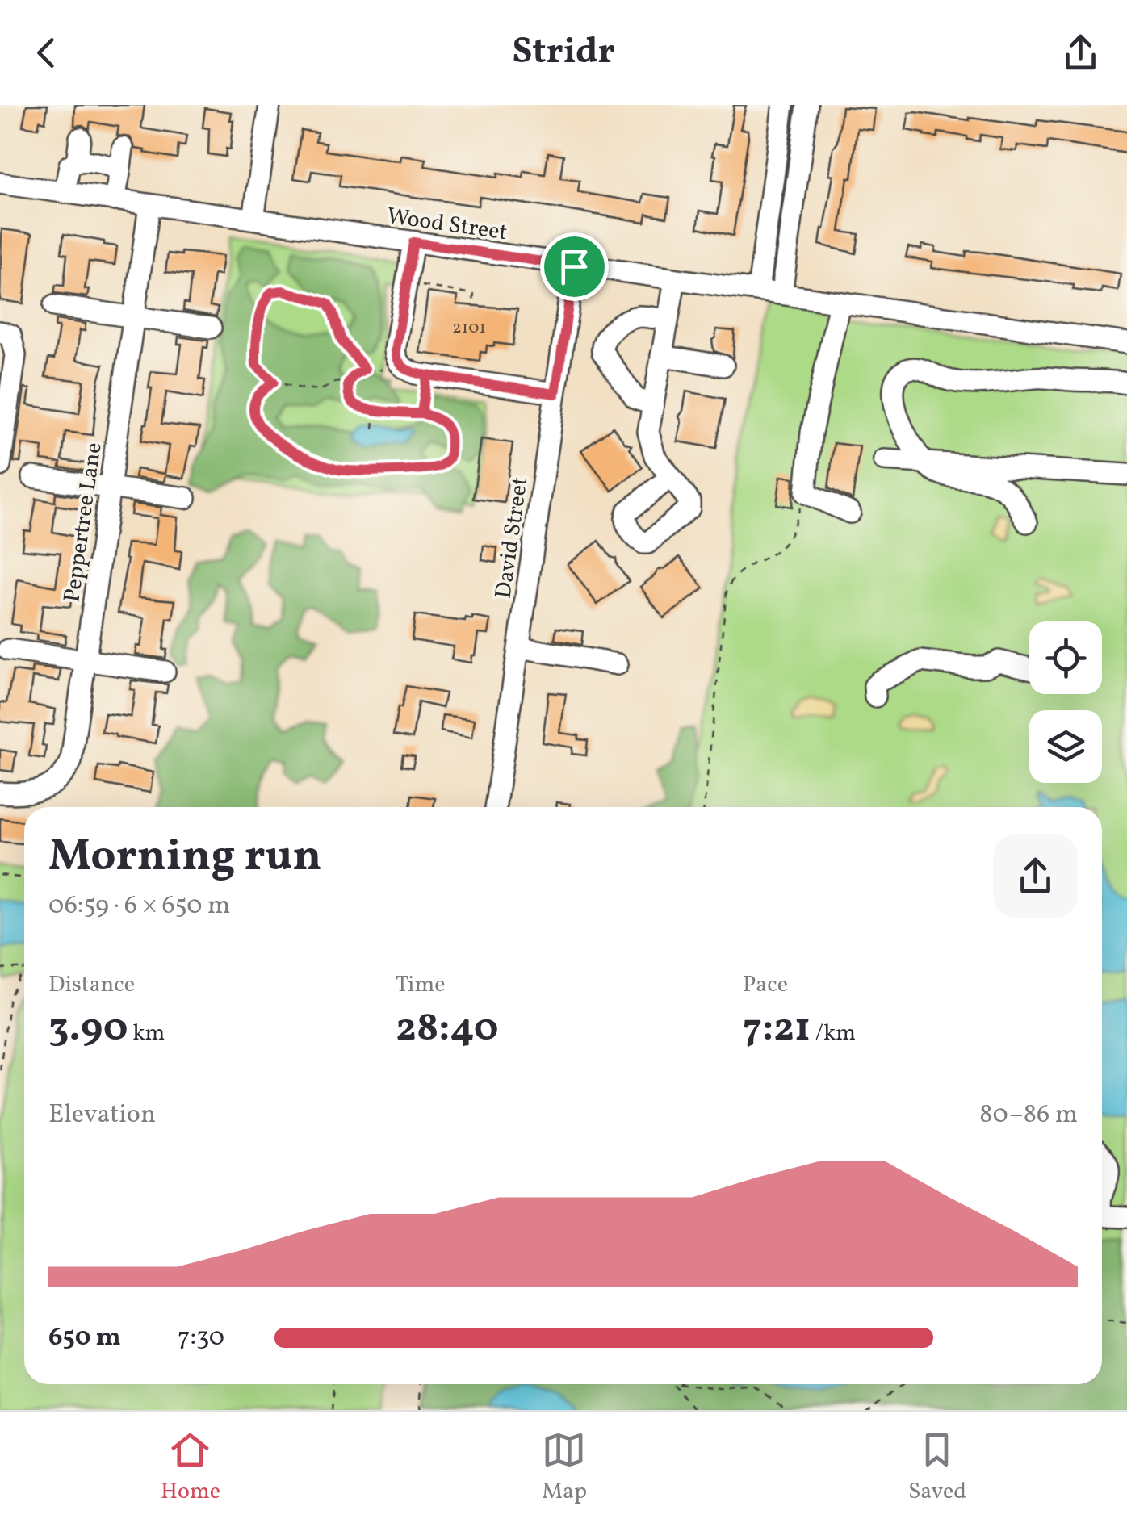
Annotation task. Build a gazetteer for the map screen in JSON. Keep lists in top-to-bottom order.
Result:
{
  "streets": {
    "street": ["Wood Street", "Peppertree Lane", "David Street"]
  },
  "crossings": [
    ["Wood Street", "Peppertree Lane"],
    ["Wood Street", "David Street"]
  ],
  "house_numbers": ["2101"],
  "page": {
    "header": "Stridr",
    "heading": ["Morning run", "06:59 · 6 × 650 m"],
    "stats": [
      ["Distance", "3.90 km"],
      ["Time", "28:40"],
      ["Pace", "7:21 /km"]
    ],
    "chart": ["Elevation", "80–86 m"],
    "list": [
      {
        "name": "650 m",
        "note": "7:30"
      }
    ],
    "tabs": ["Home", "Map", "Saved"]
  }
}
